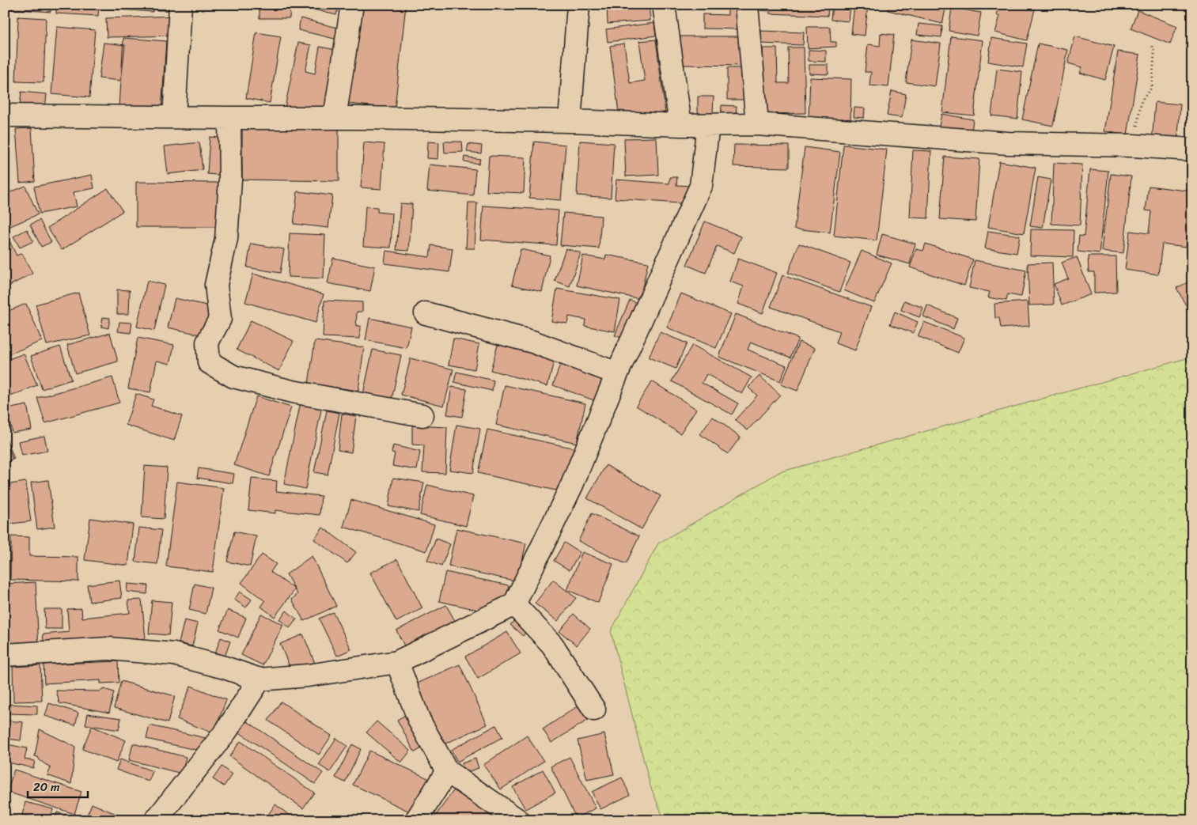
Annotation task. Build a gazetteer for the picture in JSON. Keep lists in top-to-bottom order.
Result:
{
  "scale_bar": "20 m"
}
